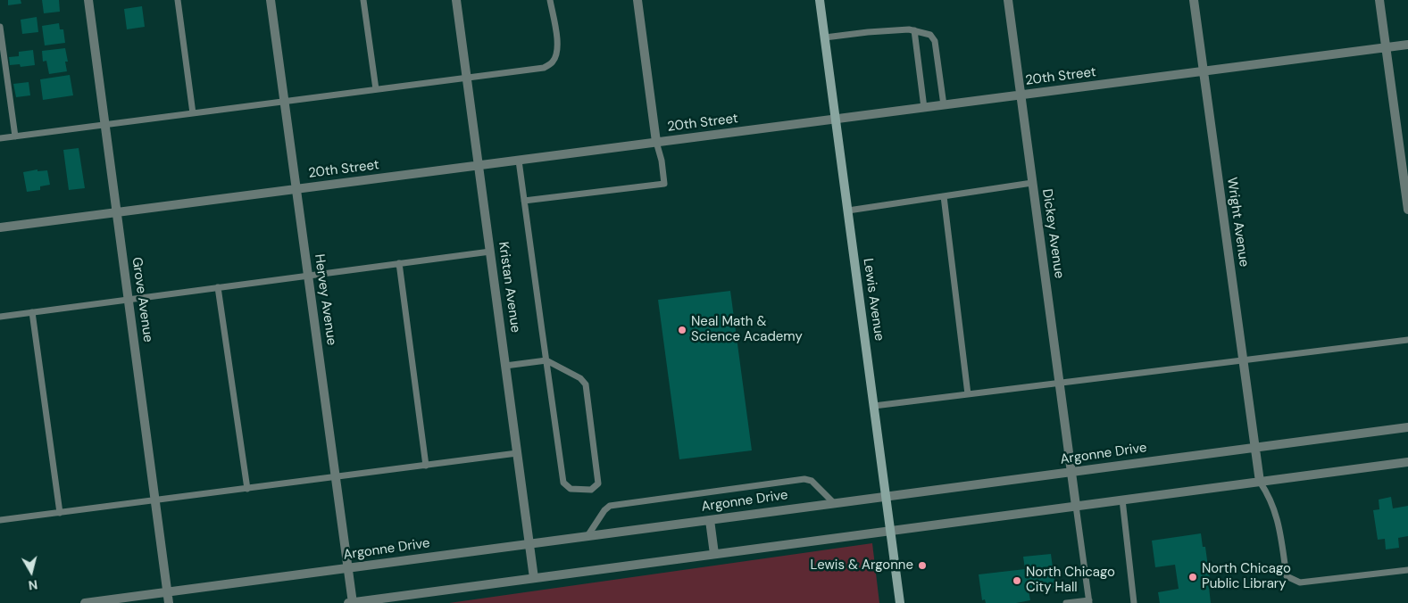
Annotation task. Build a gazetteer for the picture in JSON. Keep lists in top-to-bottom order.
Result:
{
  "streets": {
    "main road": ["Lewis Avenue"],
    "street": [
      "20th Street",
      "Wright Avenue",
      "Dickey Avenue",
      "Kristan Avenue",
      "Grove Avenue",
      "Hervey Avenue",
      "Argonne Drive"
    ]
  },
  "crossings": [
    ["20th Street", "Wright Avenue"],
    ["20th Street", "Dickey Avenue"],
    ["20th Street", "Kristan Avenue"],
    ["20th Street", "Grove Avenue"],
    ["20th Street", "Hervey Avenue"],
    ["20th Street", "Lewis Avenue"],
    ["Wright Avenue", "Argonne Drive"],
    ["Dickey Avenue", "Argonne Drive"],
    ["Kristan Avenue", "Argonne Drive"],
    ["Grove Avenue", "Argonne Drive"],
    ["Hervey Avenue", "Argonne Drive"],
    ["Lewis Avenue", "Argonne Drive"]
  ],
  "places": [
    "Neal Math & Science Academy",
    "Lewis & Argonne",
    "North Chicago Public Library",
    "North Chicago City Hall"
  ],
  "north": "bottom"
}
